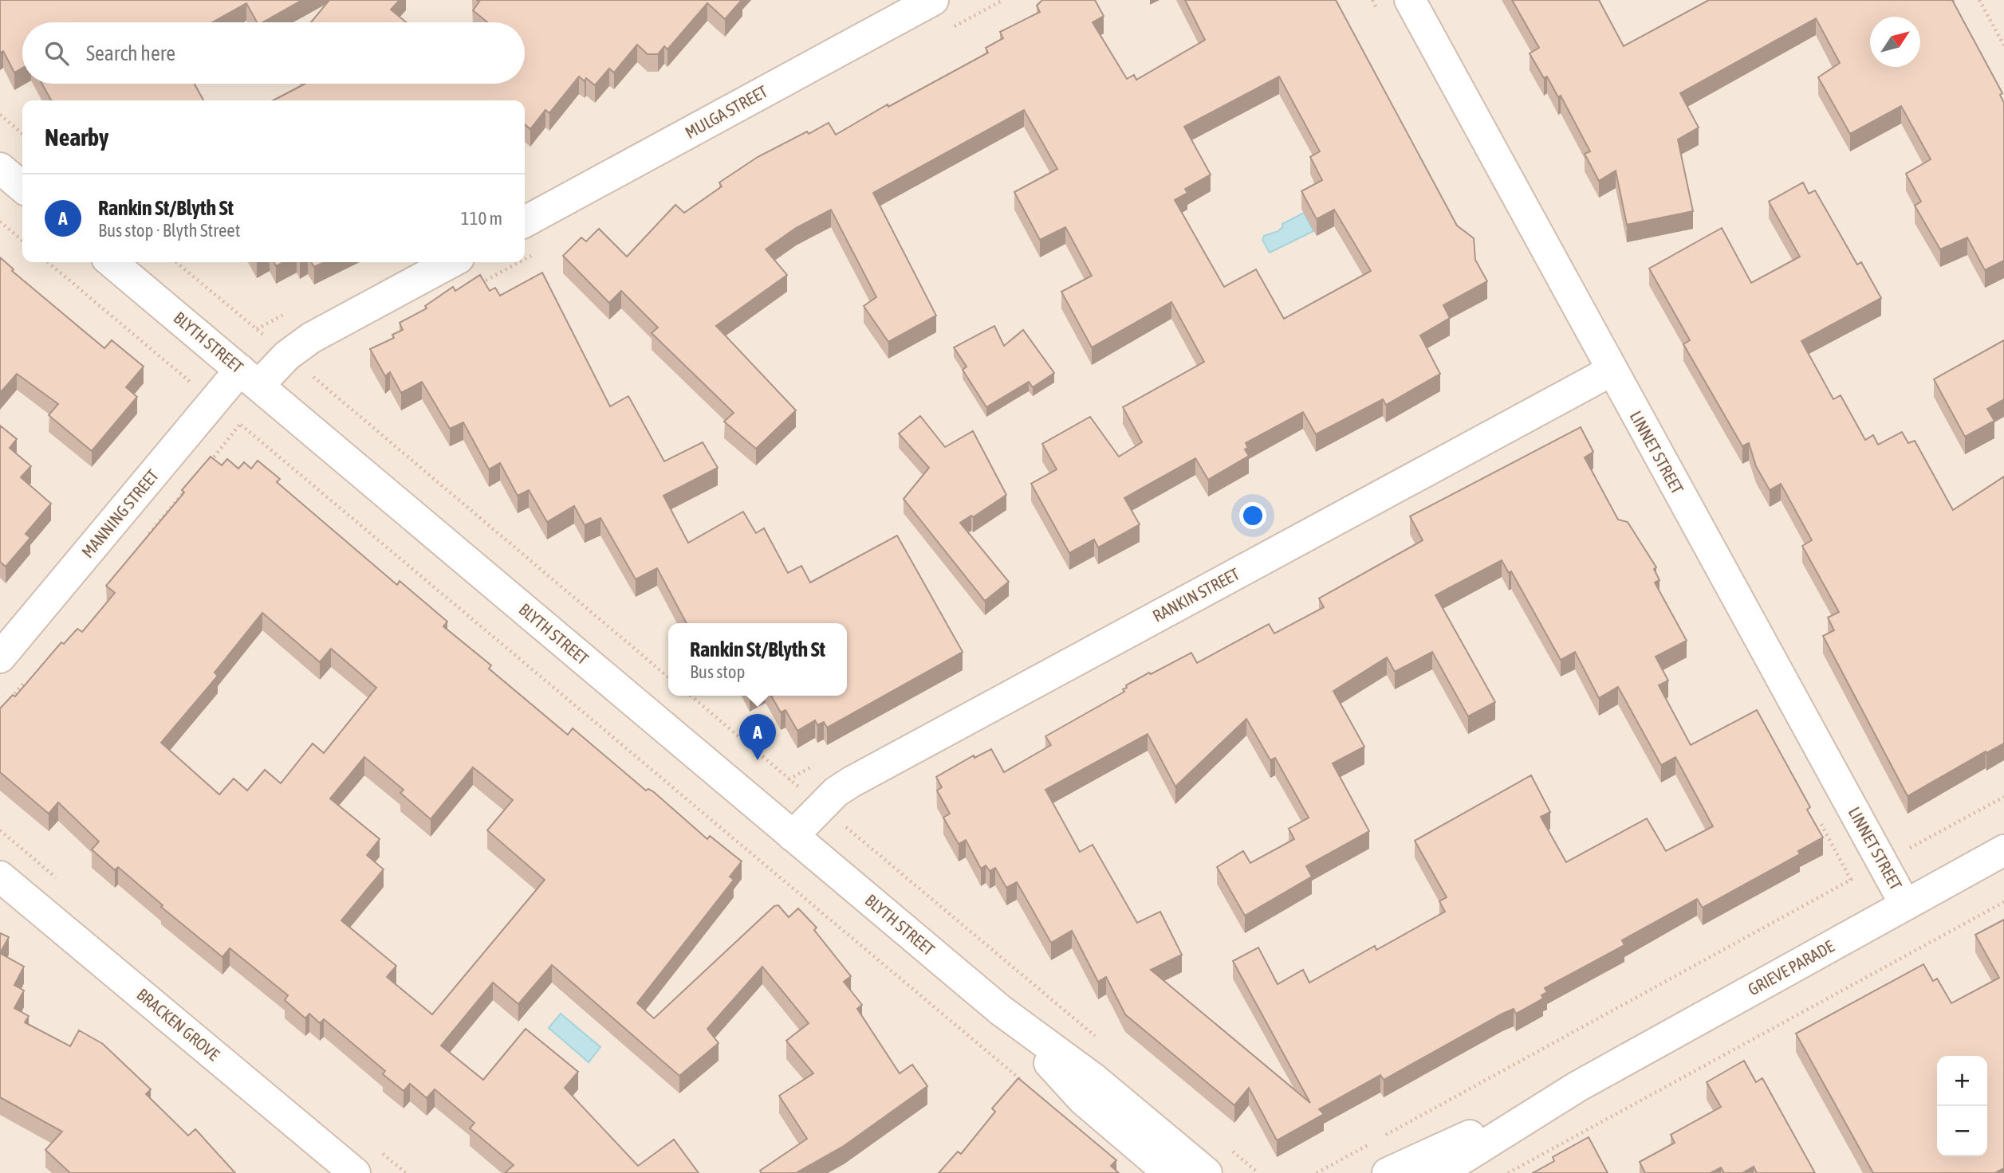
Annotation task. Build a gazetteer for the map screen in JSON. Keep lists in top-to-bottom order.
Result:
{
  "streets": {
    "street": [
      "MULGA STREET",
      "BLYTH STREET",
      "LINNET STREET",
      "MANNING STREET",
      "RANKIN STREET",
      "GRIEVE PARADE",
      "BRACKEN GROVE"
    ]
  },
  "crossings": [
    ["BLYTH STREET", "MANNING STREET"],
    ["BLYTH STREET", "RANKIN STREET"],
    ["LINNET STREET", "RANKIN STREET"],
    ["LINNET STREET", "GRIEVE PARADE"]
  ],
  "north": "top right",
  "page": {
    "search": "Search here",
    "heading": "Nearby",
    "list": [
      {
        "mark": "A",
        "name": "Rankin St/Blyth St",
        "note": "Bus stop · Blyth Street",
        "value": "110 m"
      }
    ],
    "popup": ["Rankin St/Blyth St", "Bus stop"],
    "pins": "A",
    "map_buttons": ["+", "−"]
  }
}
